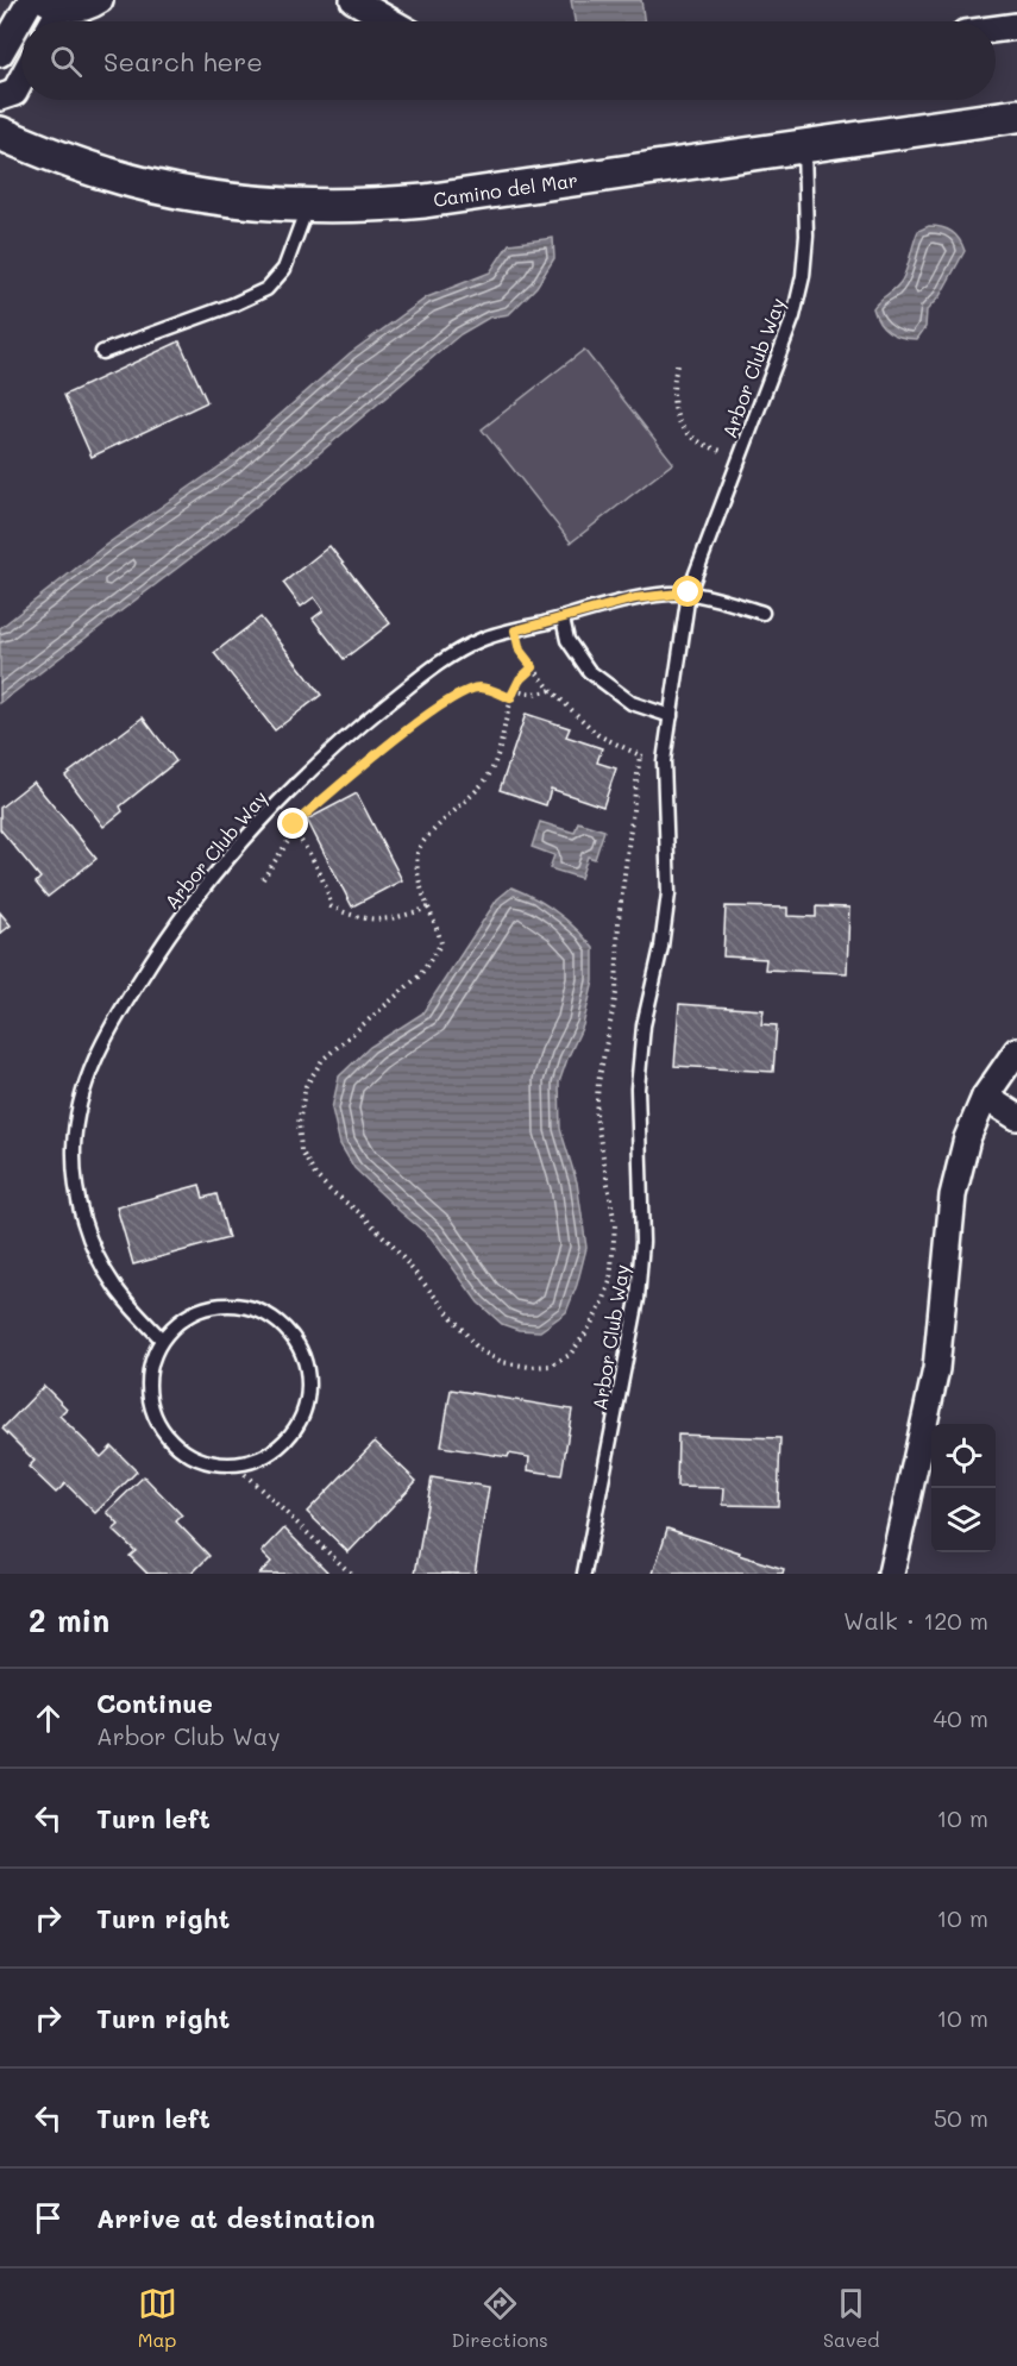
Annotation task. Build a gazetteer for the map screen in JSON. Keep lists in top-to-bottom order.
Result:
{
  "streets": {
    "street": ["Camino del Mar"],
    "lane": ["Arbor Club Way"]
  },
  "crossings": [
    ["Camino del Mar", "Arbor Club Way"]
  ],
  "page": {
    "search": "Search here",
    "heading": ["2 min", "Walk · 120 m"],
    "list": [
      ["Continue", "Arbor Club Way", "40 m"],
      ["Turn left", "10 m"],
      ["Turn right", "10 m"],
      ["Turn right", "10 m"],
      ["Turn left", "50 m"],
      "Arrive at destination"
    ],
    "nav": ["Map", "Directions", "Saved"]
  }
}
